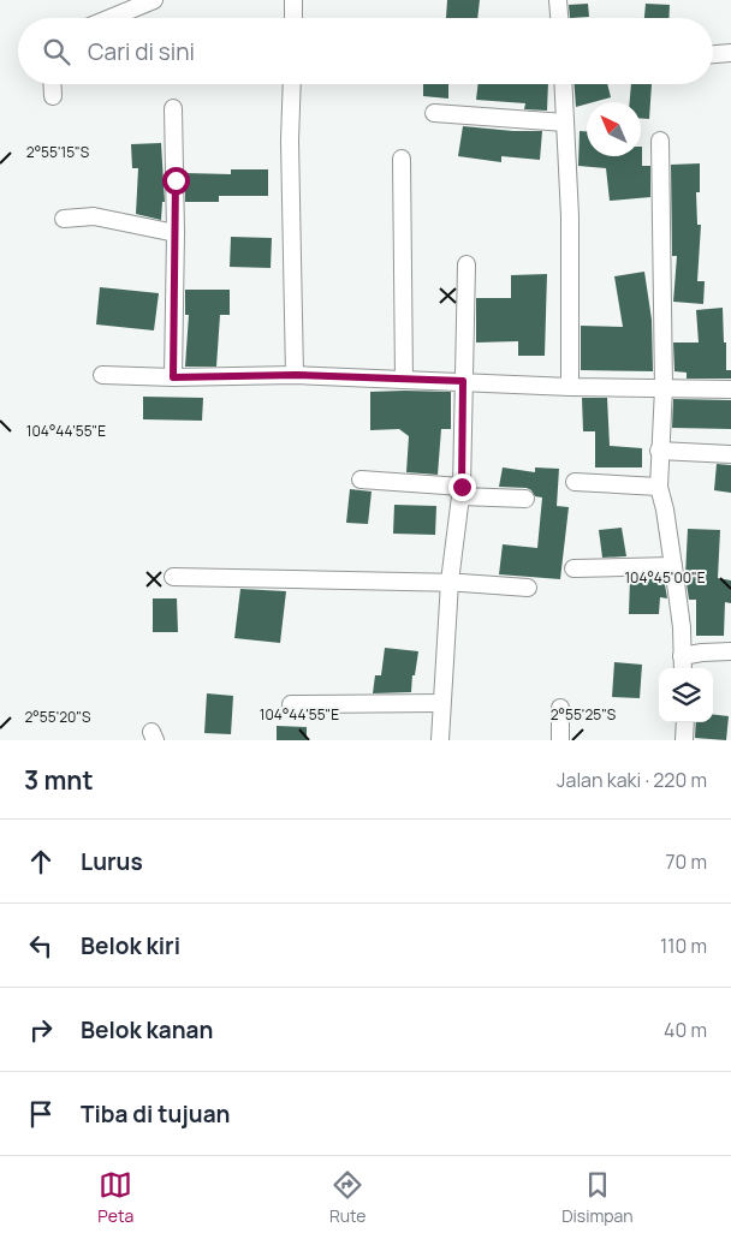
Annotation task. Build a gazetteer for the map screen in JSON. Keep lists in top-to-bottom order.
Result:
{
  "north": "top left",
  "page": {
    "search": "Cari di sini",
    "heading": ["3 mnt", "Jalan kaki · 220 m"],
    "list": [
      ["Lurus", "70 m"],
      ["Belok kiri", "110 m"],
      ["Belok kanan", "40 m"],
      "Tiba di tujuan"
    ],
    "nav": ["Peta", "Rute", "Disimpan"]
  },
  "coordinates": [
    "2°55'15\"S",
    "104°44'55\"E",
    "104°45'00\"E",
    "2°55'25\"S",
    "2°55'20\"S"
  ]
}
